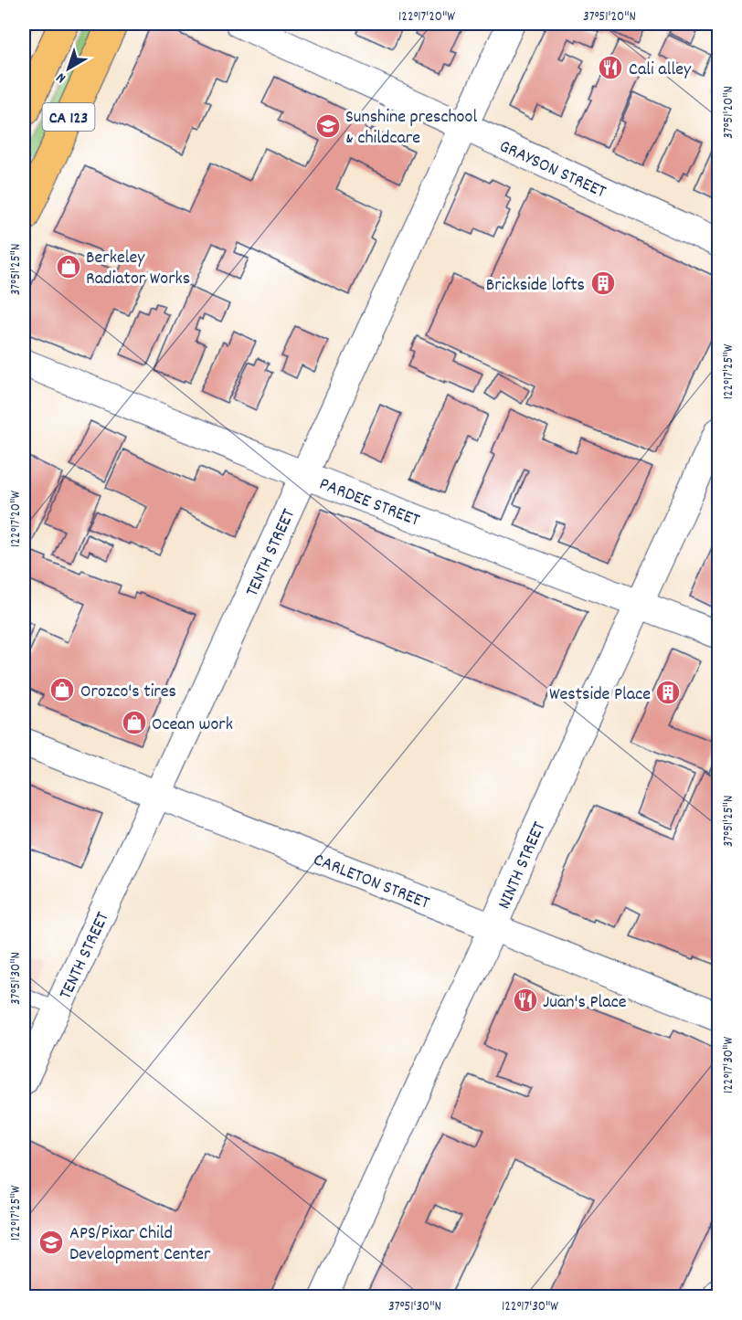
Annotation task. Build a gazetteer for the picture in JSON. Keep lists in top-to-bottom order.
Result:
{
  "streets": {
    "main road": ["CA 123"],
    "street": [
      "GRAYSON STREET",
      "PARDEE STREET",
      "TENTH STREET",
      "NINTH STREET",
      "CARLETON STREET"
    ]
  },
  "crossings": [
    ["GRAYSON STREET", "TENTH STREET"],
    ["PARDEE STREET", "TENTH STREET"],
    ["PARDEE STREET", "NINTH STREET"],
    ["TENTH STREET", "CARLETON STREET"],
    ["NINTH STREET", "CARLETON STREET"]
  ],
  "places": {
    "restaurant": ["Cali alley", "Juan's Place"],
    "school or university": ["Sunshine preschool & childcare", "APS/Pixar Child Development Center"],
    "shop": ["Berkeley Radiator Works", "Orozco's tires", "Ocean work"],
    "building": ["Brickside lofts", "Westside Place"]
  },
  "north": "bottom left",
  "coordinates": [
    "122°17'20\"W",
    "37°51'20\"N",
    "37°51'25\"N",
    "122°17'25\"W",
    "37°51'30\"N",
    "122°17'30\"W"
  ]
}
